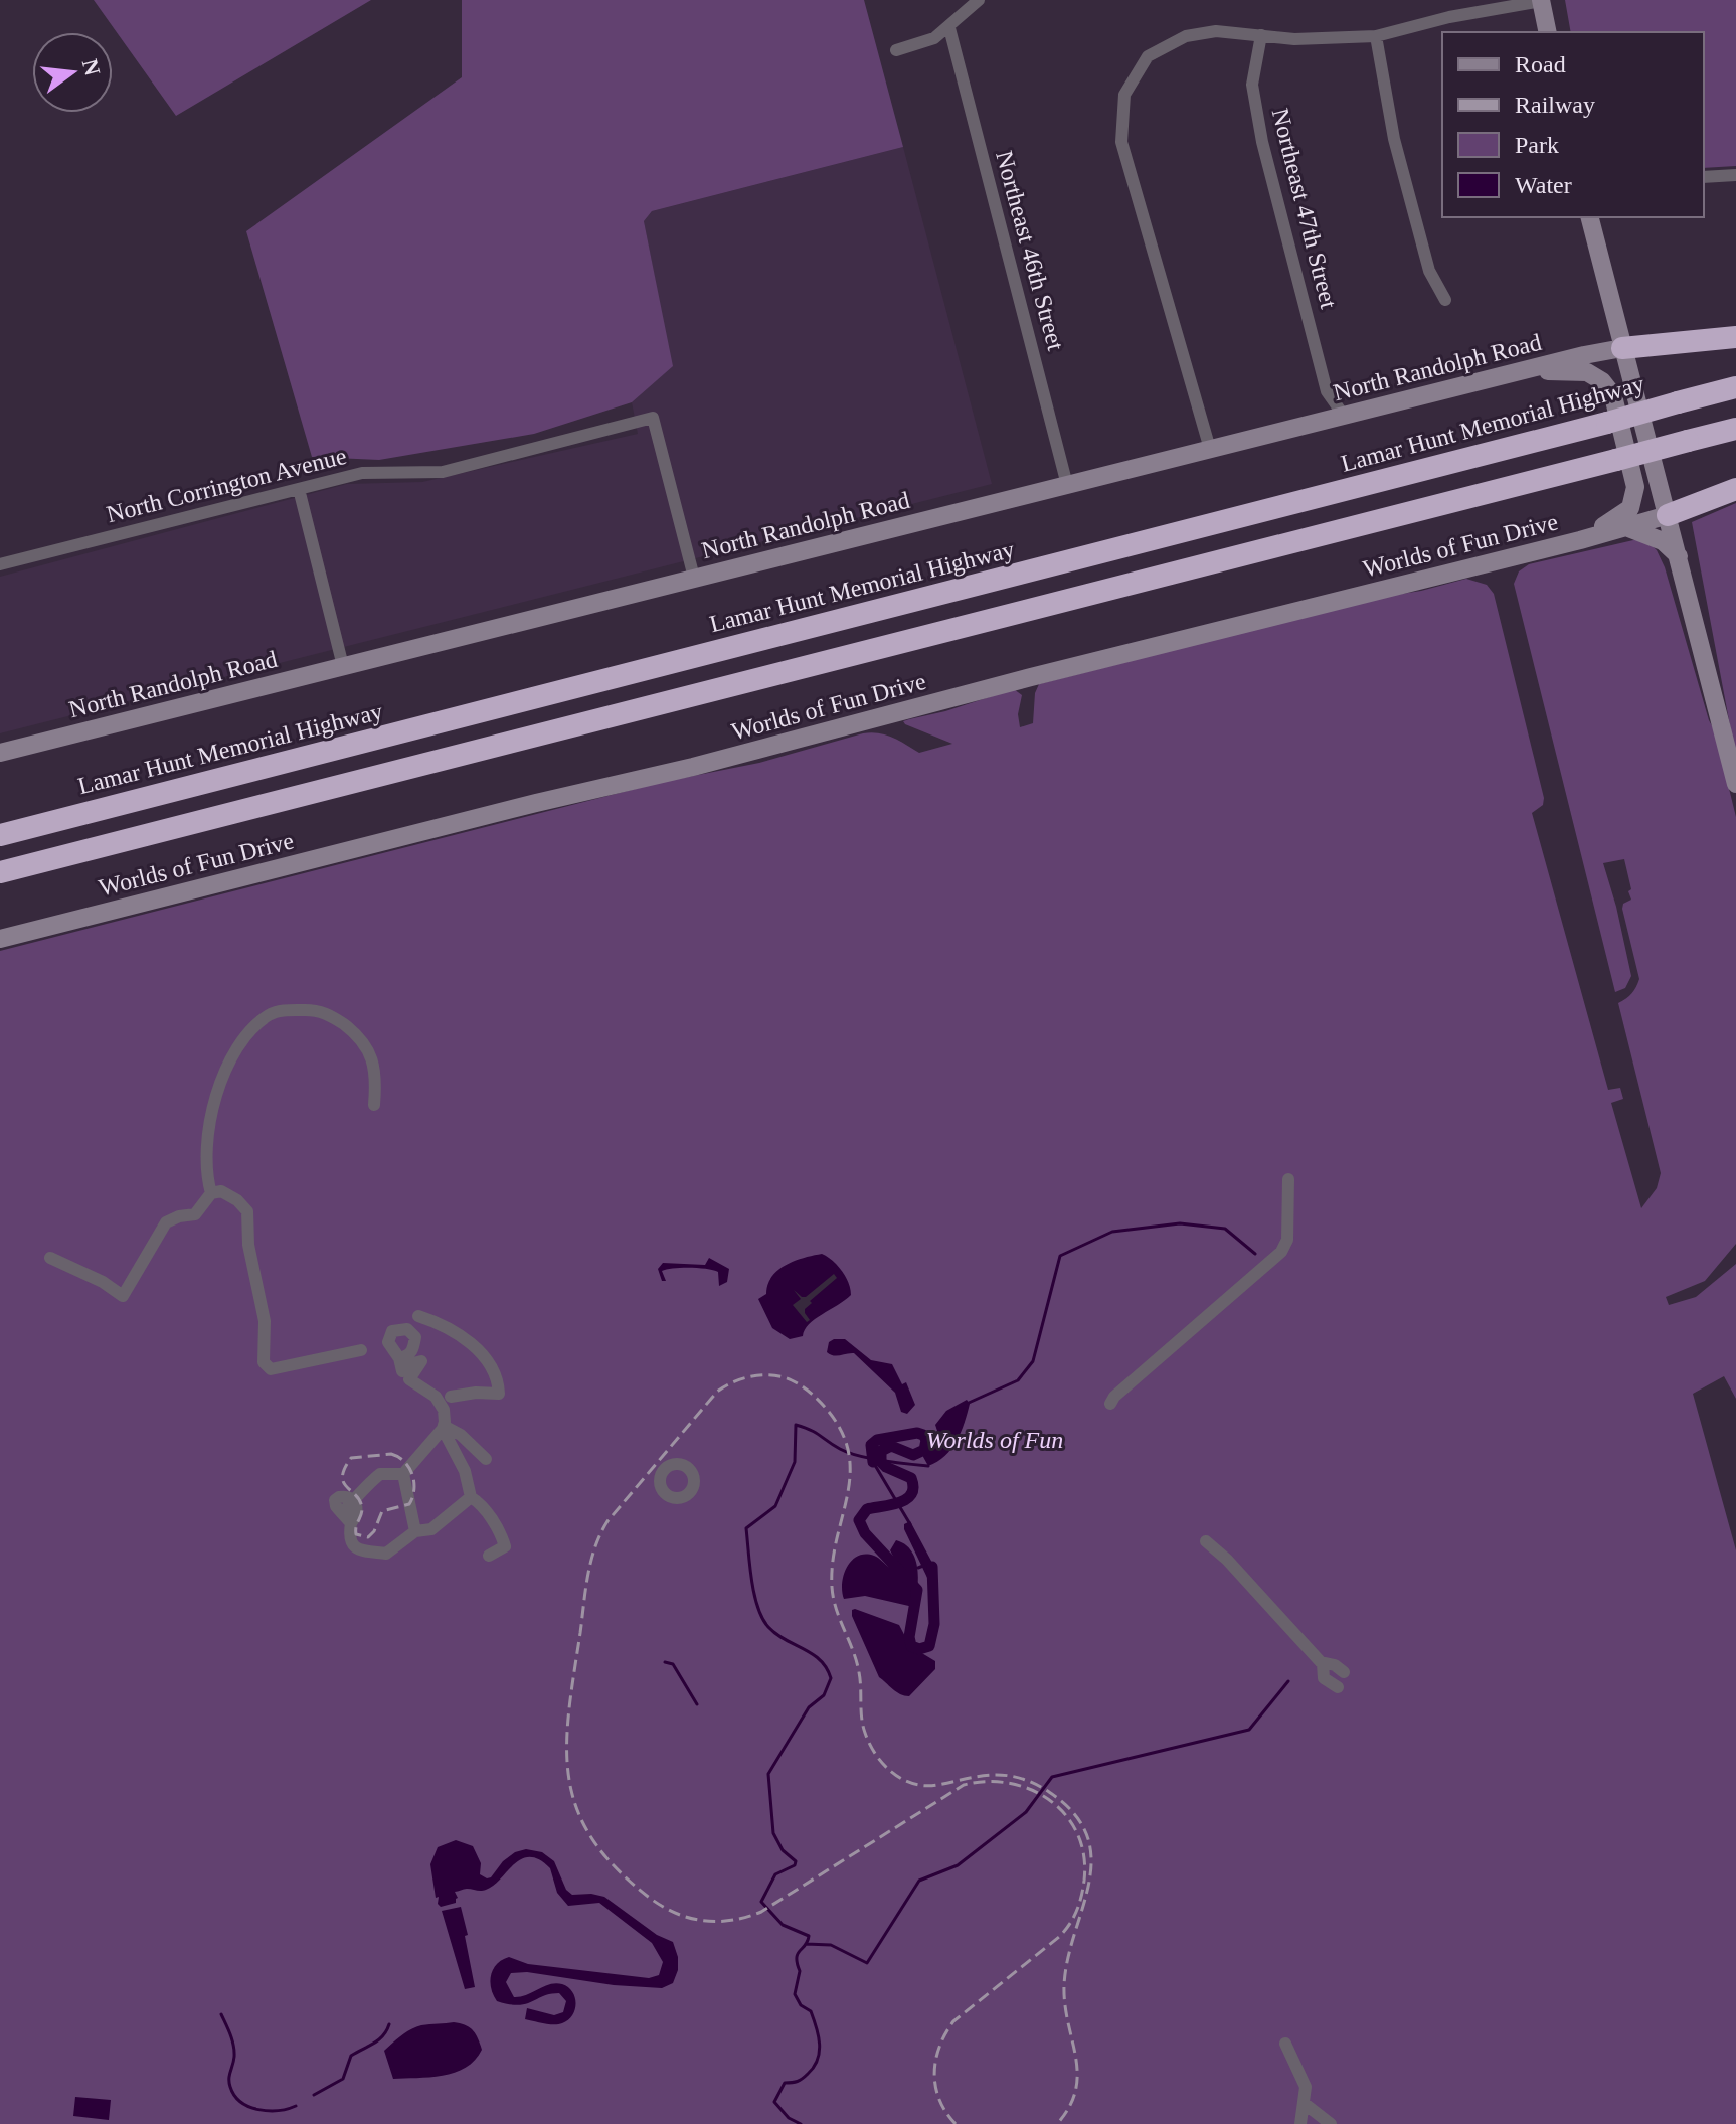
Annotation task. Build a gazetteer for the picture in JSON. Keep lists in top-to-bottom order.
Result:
{
  "streets": {
    "highway": ["Lamar Hunt Memorial Highway"],
    "main road": ["North Randolph Road", "Worlds of Fun Drive"],
    "street": ["Northeast 47th Street", "Northeast 46th Street", "North Corrington Avenue"]
  },
  "crossings": [
    ["Northeast 47th Street", "North Randolph Road"],
    ["Northeast 46th Street", "North Randolph Road"],
    ["North Randolph Road", "North Corrington Avenue"]
  ],
  "parks": ["Worlds of Fun"],
  "legend": [
    "Road",
    "Railway",
    "Park",
    "Water"
  ],
  "north": "right"
}
